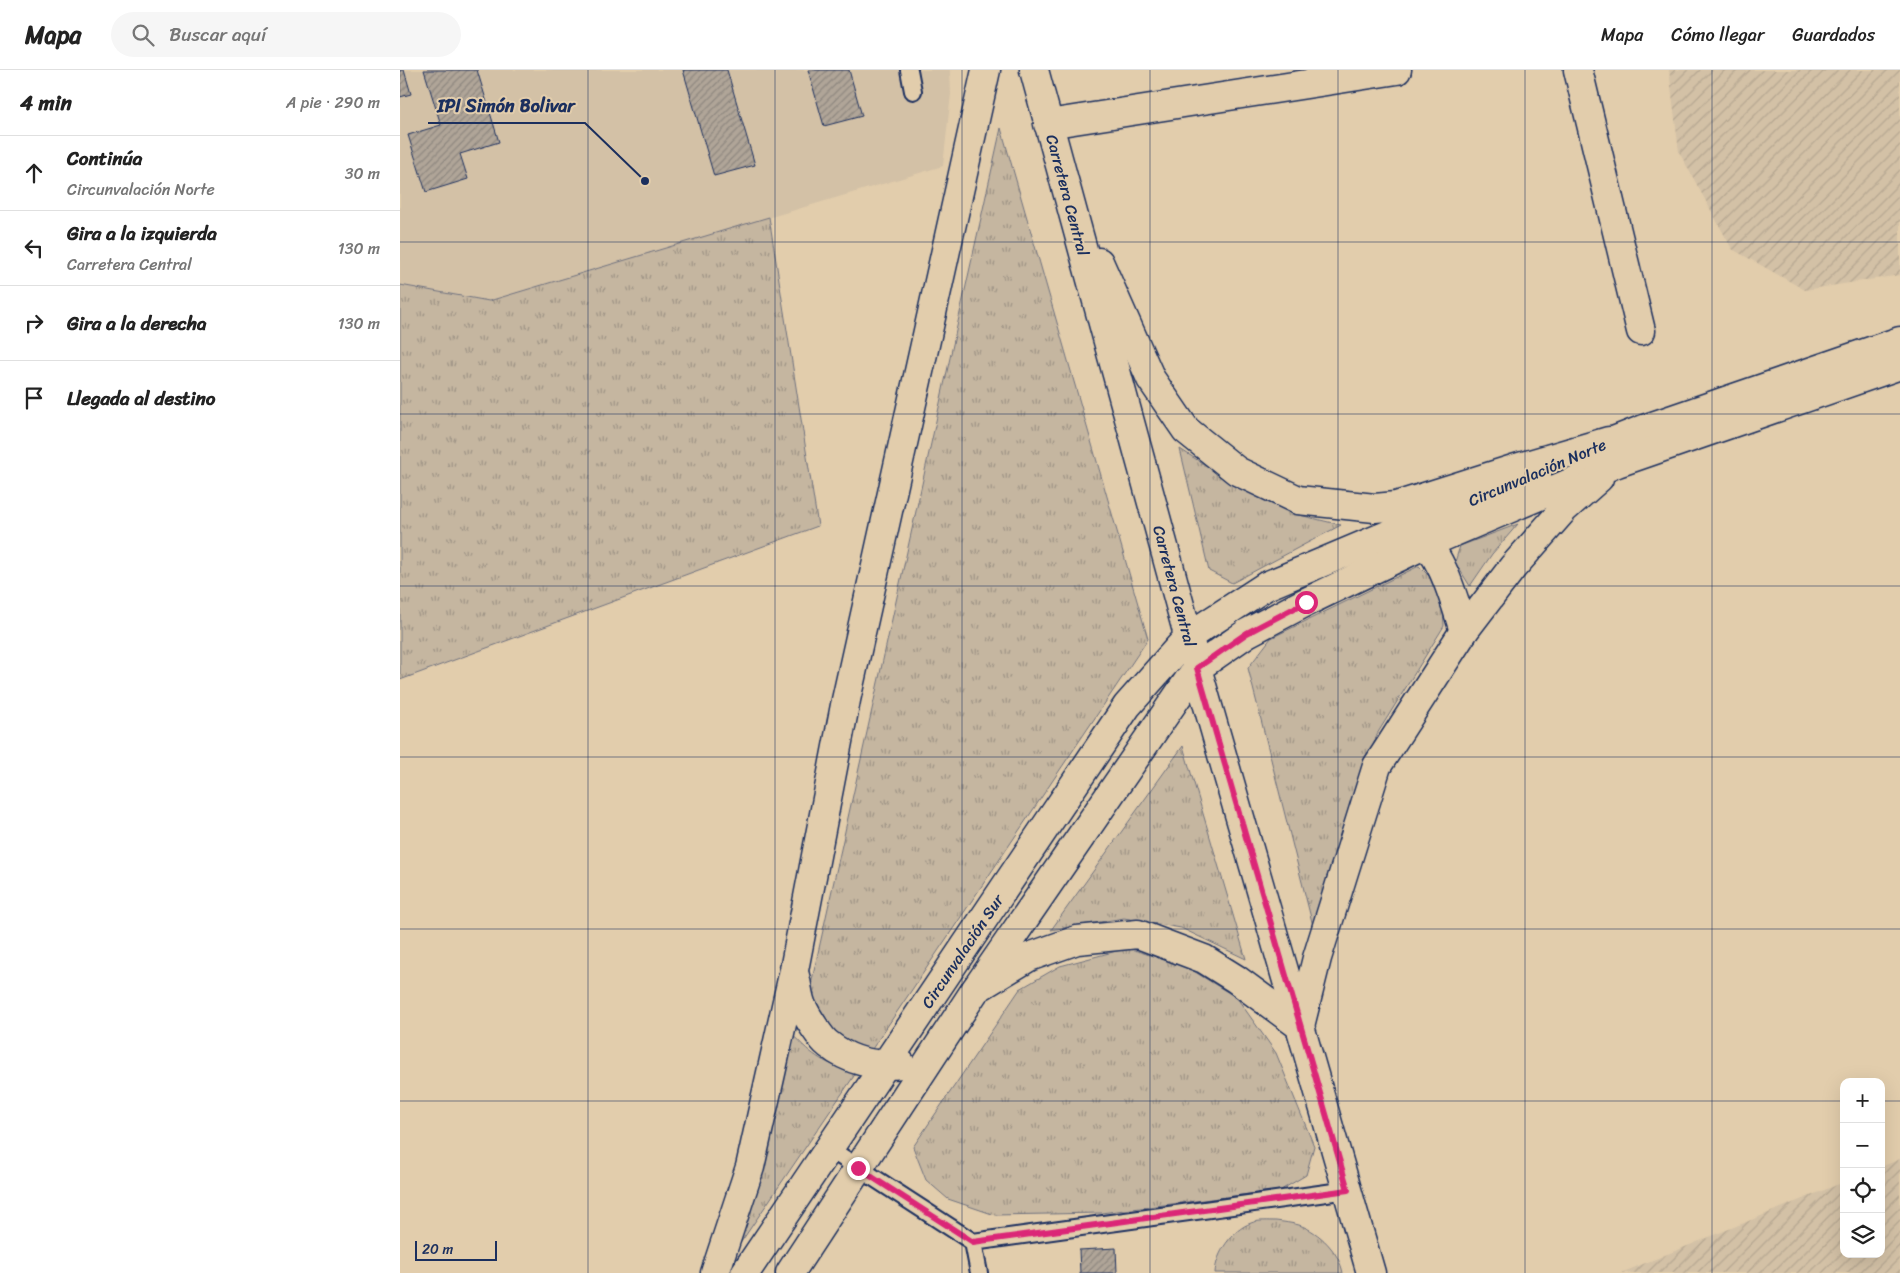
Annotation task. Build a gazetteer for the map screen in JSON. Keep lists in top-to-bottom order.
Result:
{
  "streets": {
    "main road": ["Carretera Central", "Circunvalación Norte", "Circunvalación Sur"]
  },
  "crossings": [
    ["Carretera Central", "Circunvalación Norte"],
    ["Carretera Central", "Circunvalación Sur"],
    ["Circunvalación Norte", "Circunvalación Sur"]
  ],
  "places": ["IPI Simón Bolivar"],
  "scale_bar": "20 m",
  "page": {
    "header": "Mapa",
    "search": "Buscar aquí",
    "nav": ["Mapa", "Cómo llegar", "Guardados"],
    "heading": ["4 min", "A pie · 290 m"],
    "list": [
      ["Continúa", "Circunvalación Norte", "30 m"],
      ["Gira a la izquierda", "Carretera Central", "130 m"],
      ["Gira a la derecha", "130 m"],
      "Llegada al destino"
    ],
    "map_buttons": ["+", "−"],
    "scale": "20 m"
  }
}
